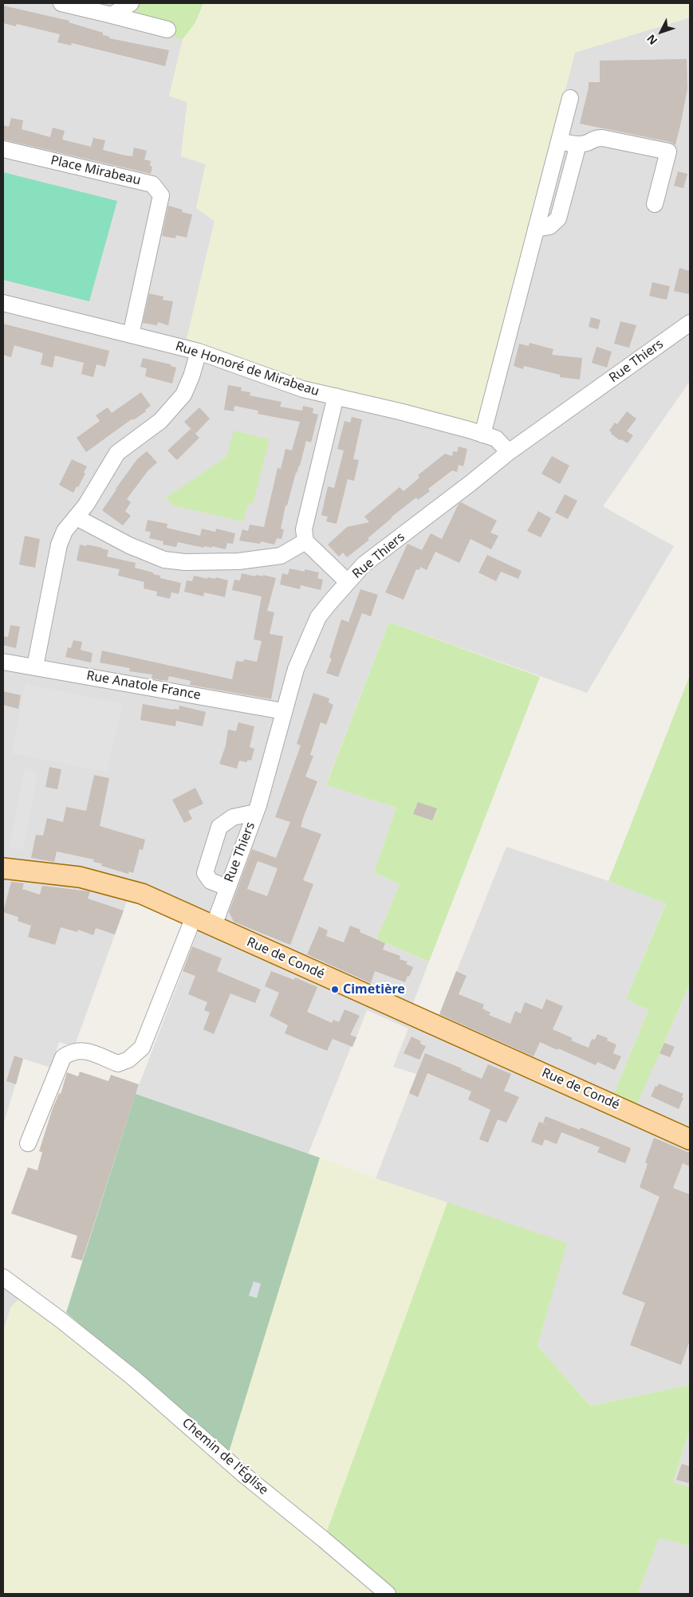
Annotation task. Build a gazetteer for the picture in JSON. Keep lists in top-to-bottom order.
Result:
{
  "streets": {
    "main road": ["Rue de Condé"],
    "street": [
      "Place Mirabeau",
      "Rue Thiers",
      "Rue Honoré de Mirabeau",
      "Rue Anatole France",
      "Chemin de l'Église"
    ]
  },
  "crossings": [
    ["Place Mirabeau", "Rue Honoré de Mirabeau"],
    ["Rue Thiers", "Rue Honoré de Mirabeau"],
    ["Rue Thiers", "Rue Anatole France"],
    ["Rue Thiers", "Rue de Condé"]
  ],
  "places": ["Cimetière"],
  "north": "bottom left"
}
